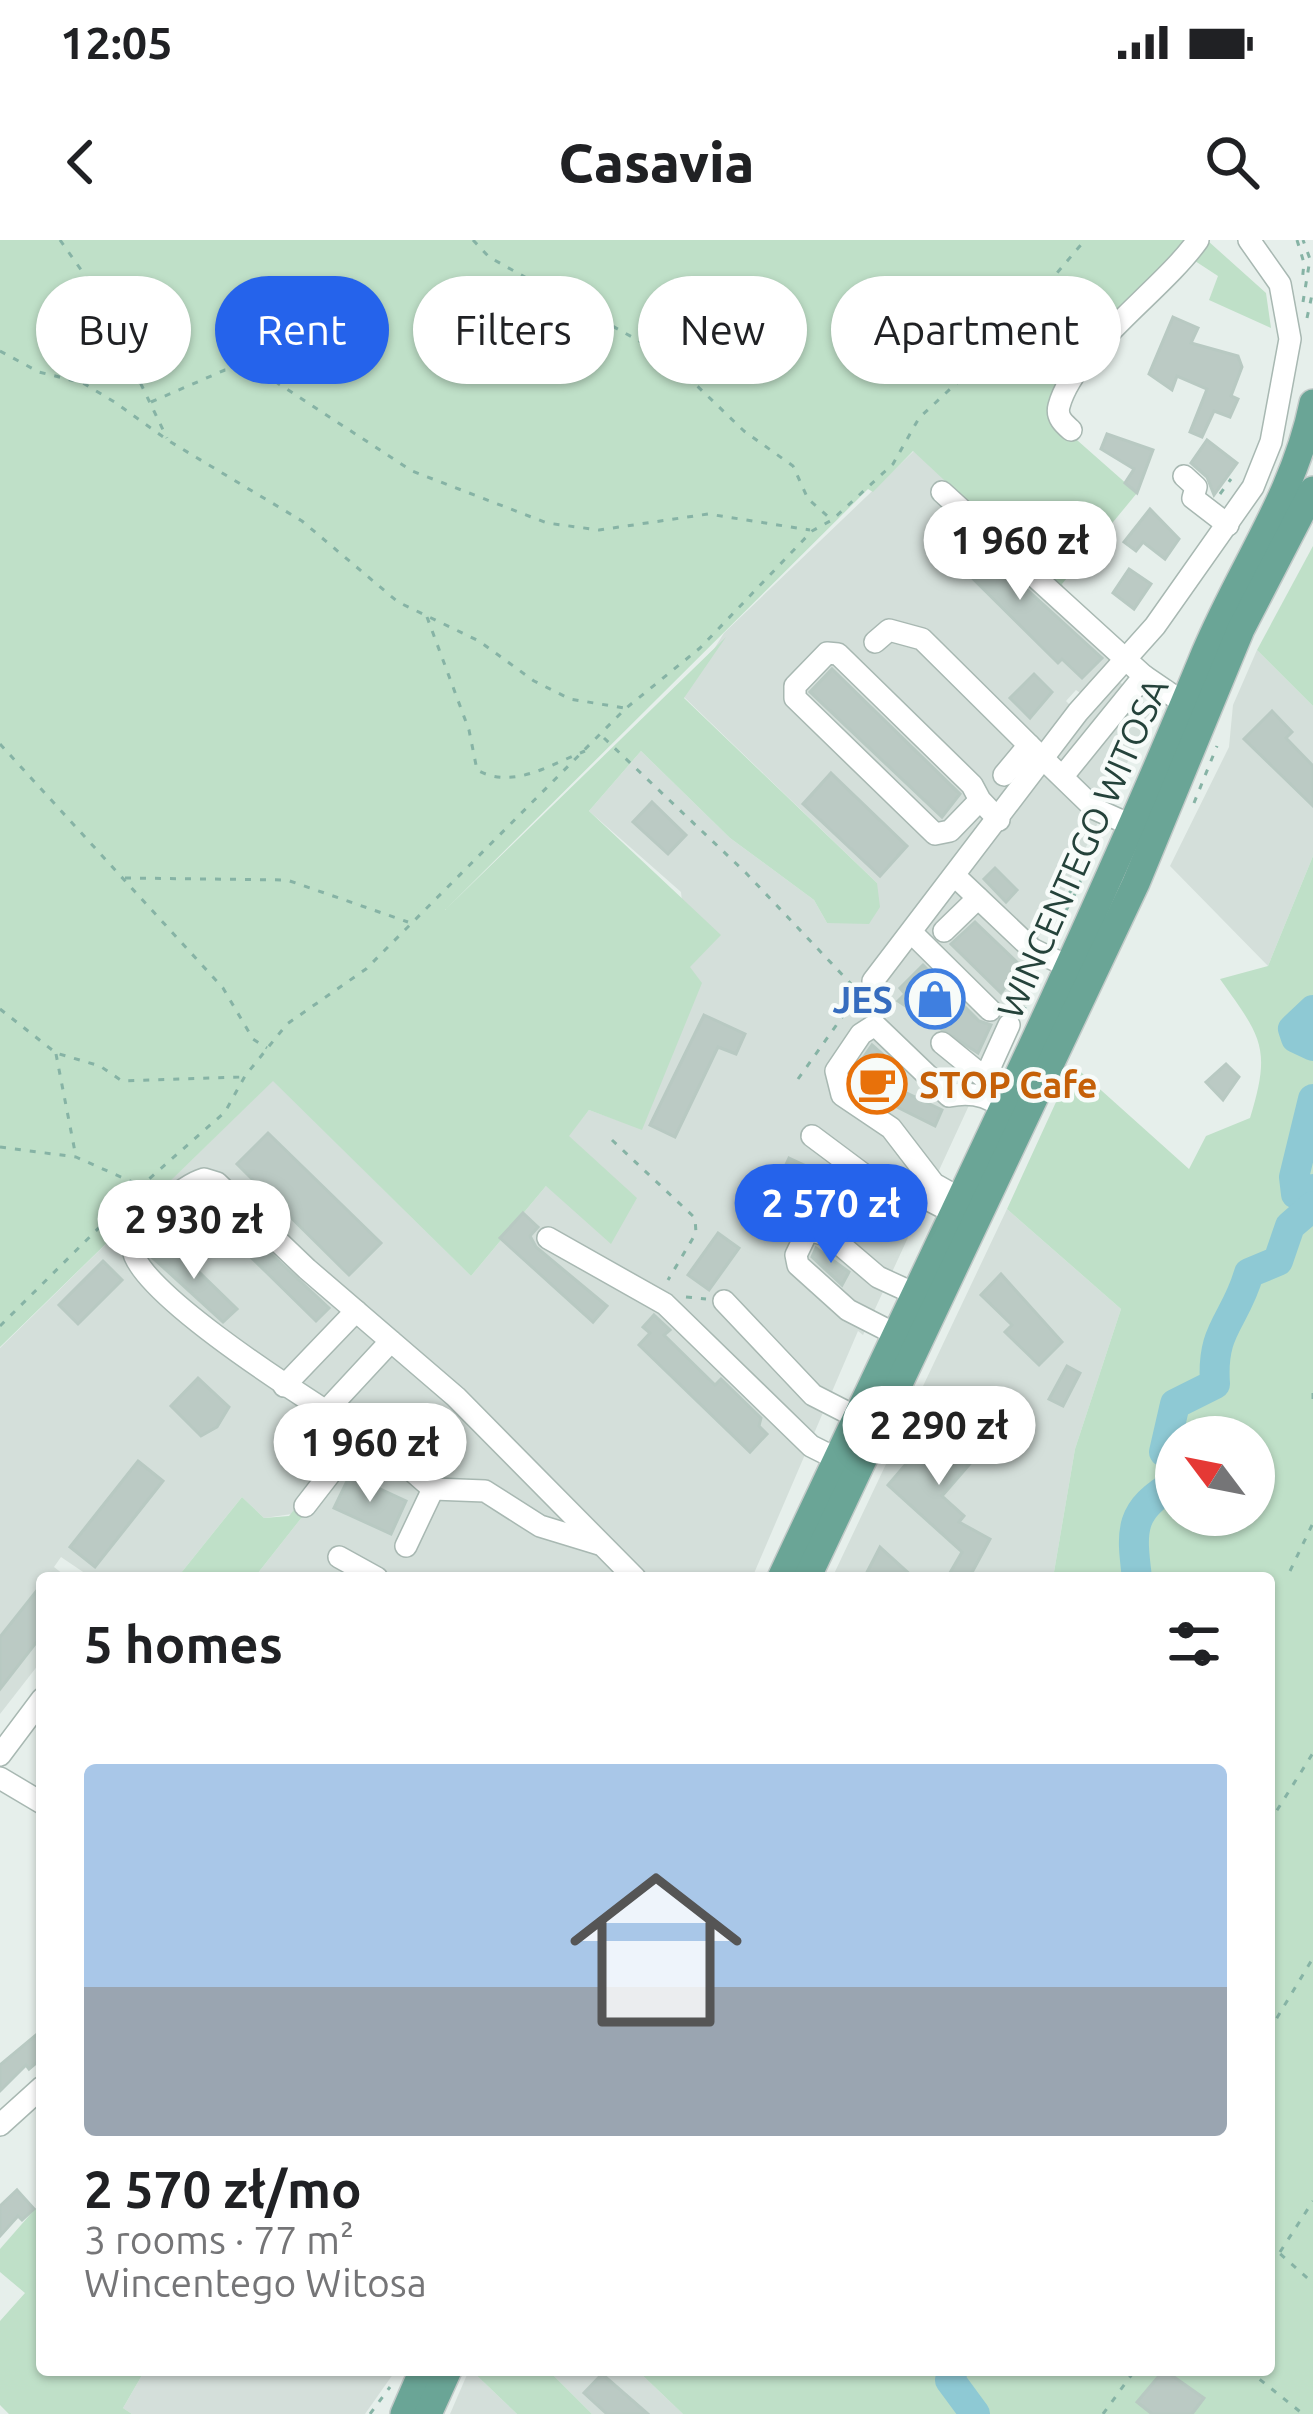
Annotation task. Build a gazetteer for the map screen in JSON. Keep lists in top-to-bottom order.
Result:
{
  "streets": {
    "main road": ["WINCENTEGO WITOSA"]
  },
  "places": {
    "shop": ["JES"],
    "cafe": ["STOP Cafe"]
  },
  "north": "top left",
  "page": {
    "status": "12:05",
    "header": "Casavia",
    "chip": [
      "Buy",
      "Rent",
      "Filters",
      "New",
      "Apartment"
    ],
    "price": [
      "1 960 zł",
      "2 570 zł",
      "2 930 zł",
      "2 290 zł",
      "1 960 zł"
    ],
    "heading": "5 homes",
    "list": [
      {
        "name": "2 570 zł/mo",
        "note": "3 rooms · 77 m² · Wincentego Witosa"
      }
    ]
  }
}
